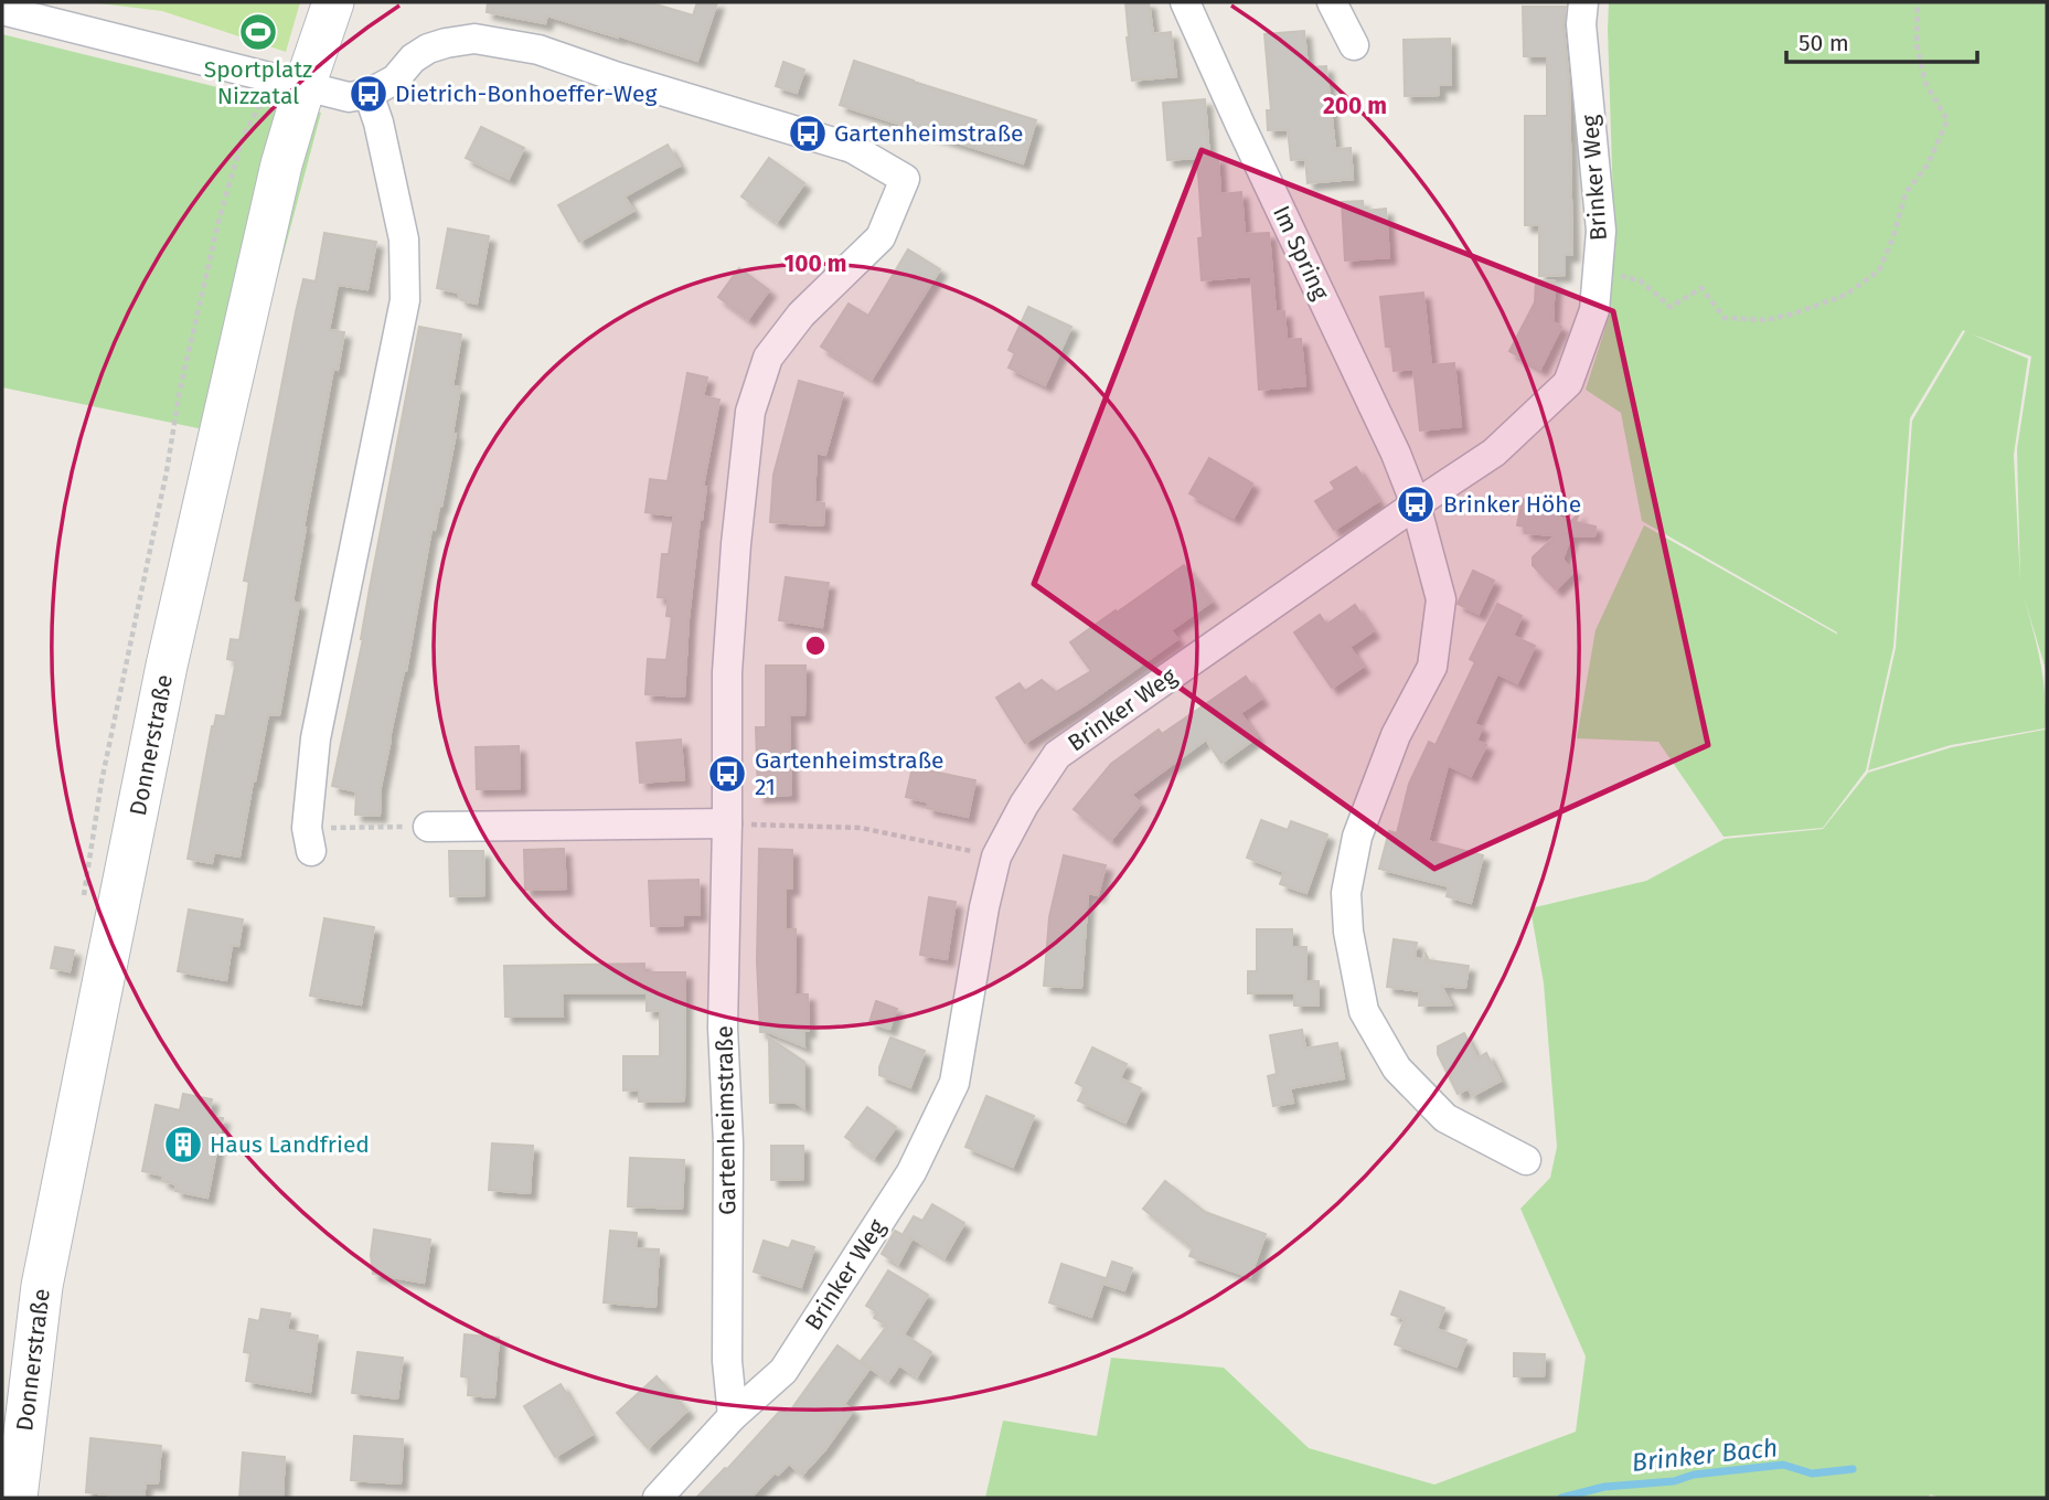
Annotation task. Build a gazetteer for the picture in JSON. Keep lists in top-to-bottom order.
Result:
{
  "streets": {
    "main road": ["Donnerstraße"],
    "street": ["Brinker Weg", "Im Spring", "Gartenheimstraße"]
  },
  "crossings": [
    ["Brinker Weg", "Im Spring"],
    ["Brinker Weg", "Gartenheimstraße"]
  ],
  "water": ["Brinker Bach"],
  "places": {
    "sports": ["Sportplatz Nizzatal"],
    "bus stop": [
      "Dietrich-Bonhoeffer-Weg",
      "Gartenheimstraße",
      "Brinker Höhe",
      "Gartenheimstraße 21"
    ],
    "building": ["Haus Landfried"]
  },
  "scale_bar": "50 m",
  "rings": ["200 m", "100 m"]
}
